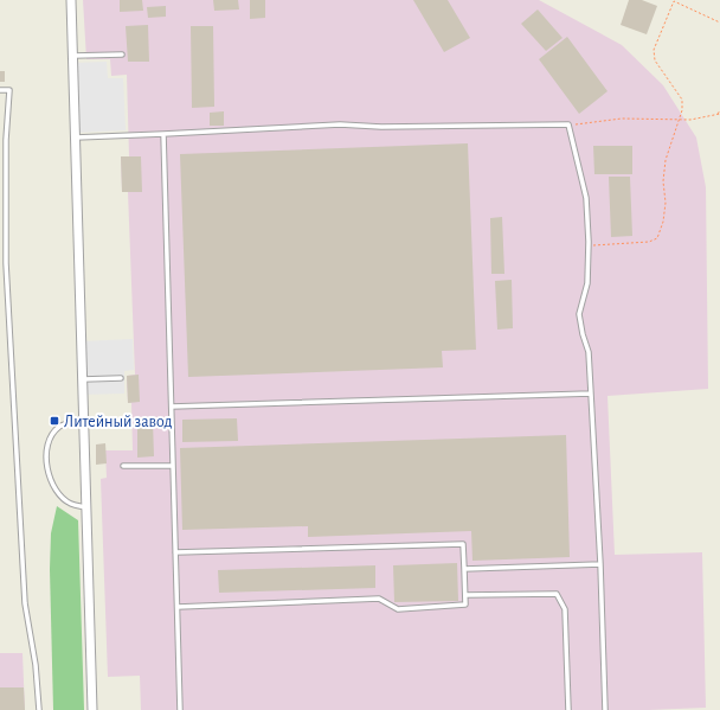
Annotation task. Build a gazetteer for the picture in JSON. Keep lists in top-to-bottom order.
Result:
{
  "places": {
    "transit": ["Литейный завод"]
  }
}
